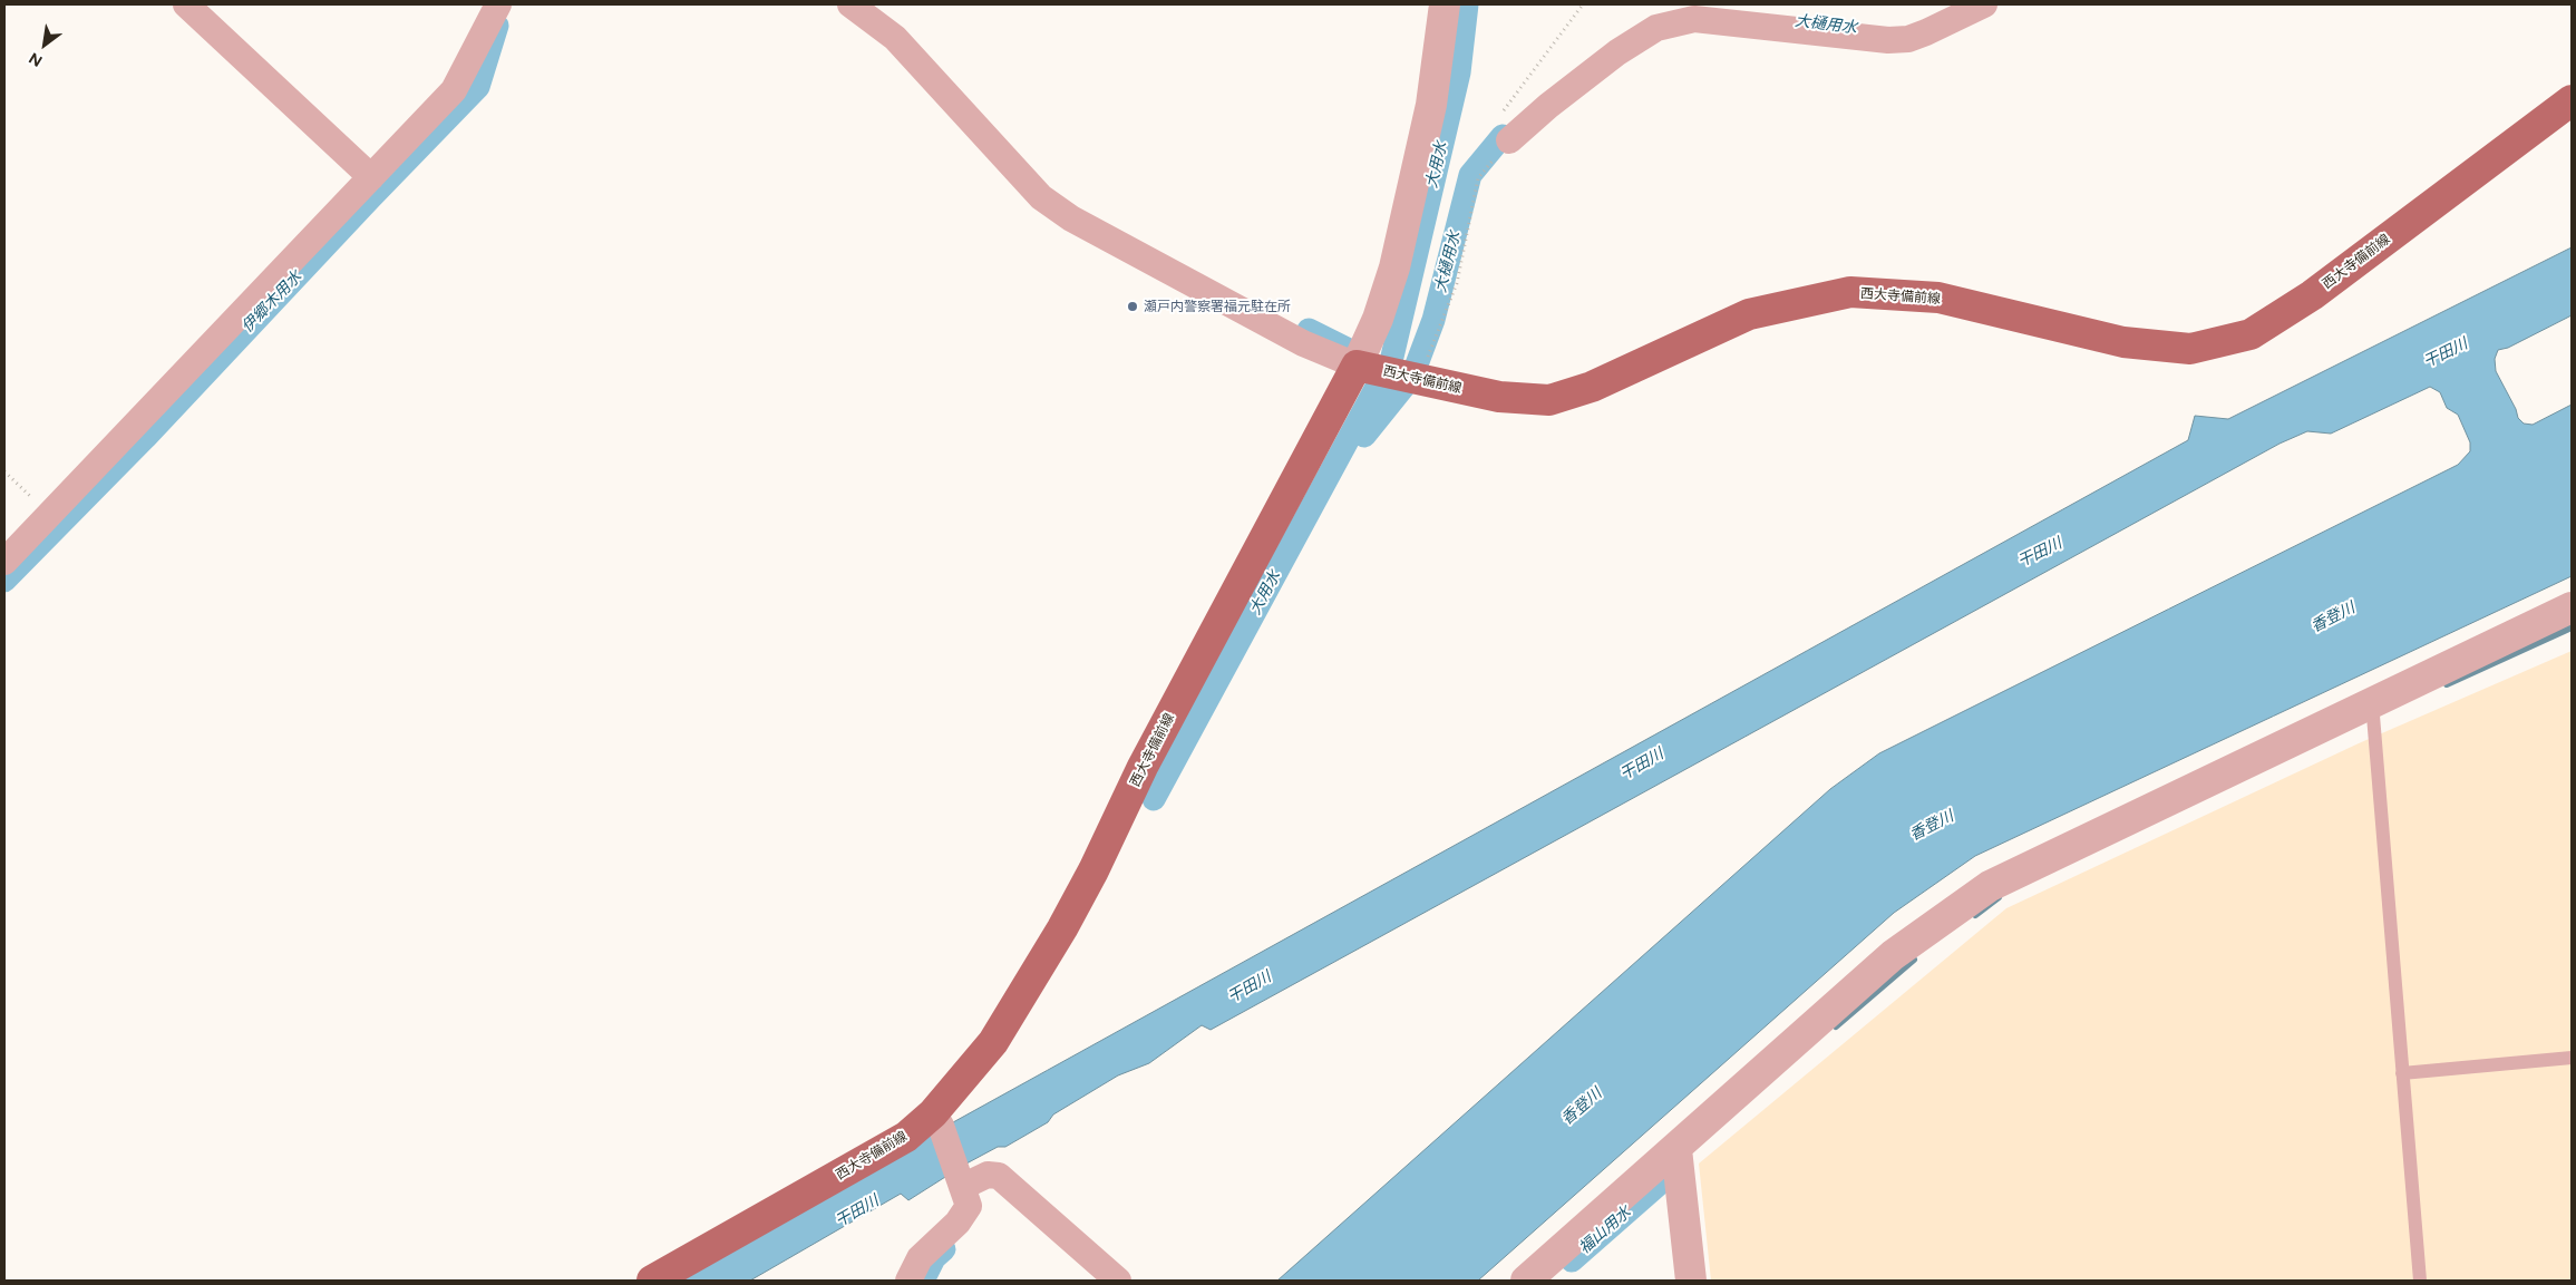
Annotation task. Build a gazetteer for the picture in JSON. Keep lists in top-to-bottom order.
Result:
{
  "streets": {
    "main road": ["西大寺備前線"]
  },
  "water": [
    "大樋用水",
    "大用水",
    "伊郷木用水",
    "干田川",
    "香登川",
    "福山用水"
  ],
  "places": ["瀬戸内警察署福元駐在所"],
  "north": "bottom left"
}
